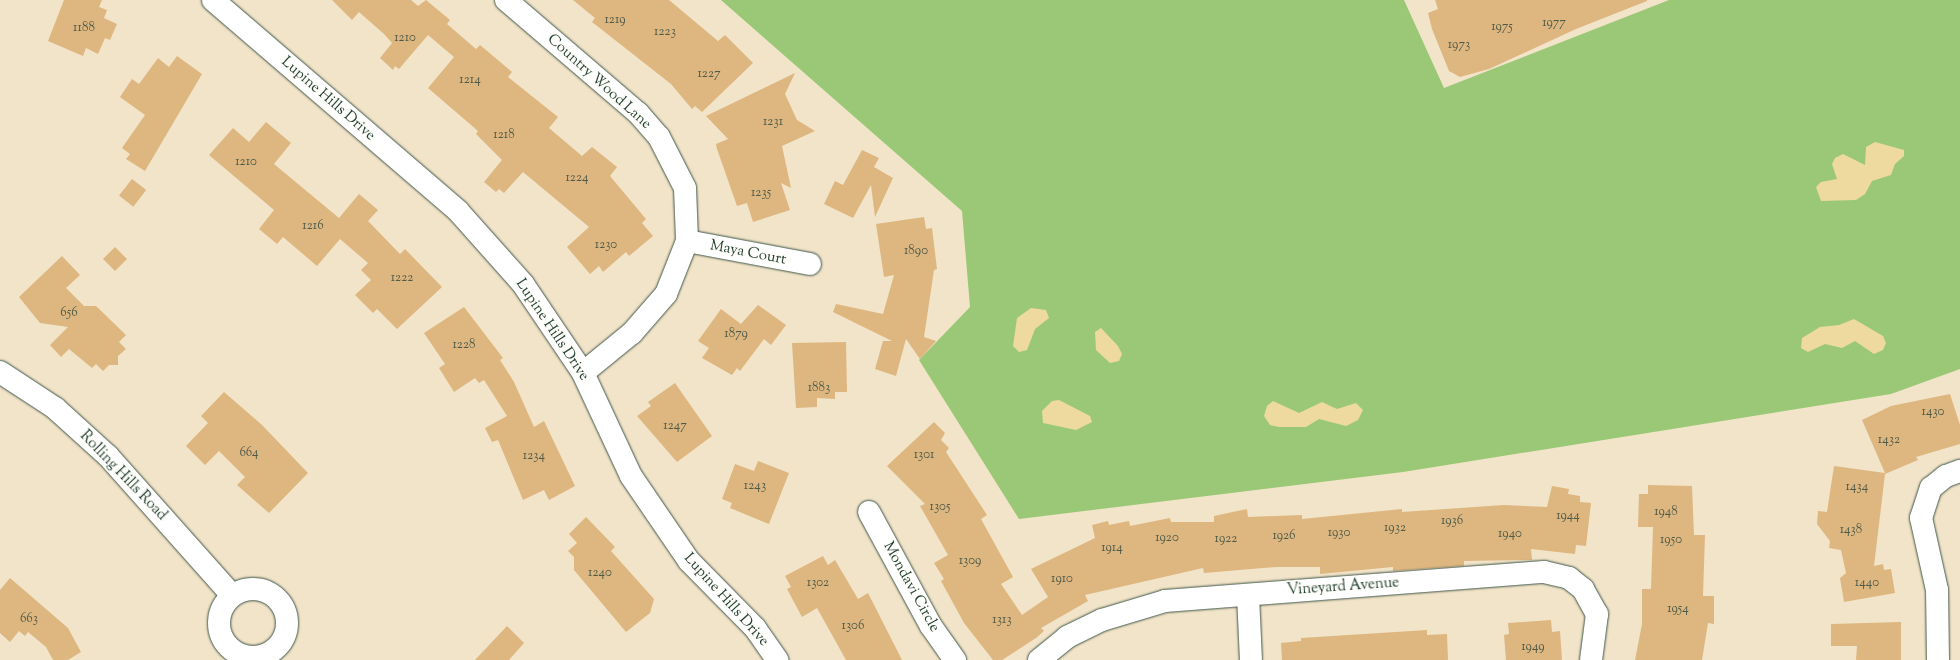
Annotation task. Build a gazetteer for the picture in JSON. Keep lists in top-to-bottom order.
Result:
{
  "streets": {
    "street": [
      "Country Wood Lane",
      "Lupine Hills Drive",
      "Maya Court",
      "Rolling Hills Road",
      "Mondavi Circle",
      "Vineyard Avenue"
    ]
  },
  "crossings": [
    ["Country Wood Lane", "Lupine Hills Drive"],
    ["Country Wood Lane", "Maya Court"]
  ],
  "house_numbers": [
    "1219",
    "1977",
    "1975",
    "1188",
    "1223",
    "1210",
    "1973",
    "1227",
    "1214",
    "1231",
    "1218",
    "1210",
    "1224",
    "1235",
    "1216",
    "1230",
    "1890",
    "1222",
    "656",
    "1879",
    "1228",
    "1883",
    "1430",
    "1247",
    "1432",
    "664",
    "1301",
    "1234",
    "1243",
    "1434",
    "1305",
    "1948",
    "1944",
    "1936",
    "1932",
    "1438",
    "1930",
    "1940",
    "1926",
    "1920",
    "1922",
    "1950",
    "1914",
    "1309",
    "1240",
    "1910",
    "1302",
    "1440",
    "1954",
    "663",
    "1313",
    "1306",
    "1949"
  ]
}
